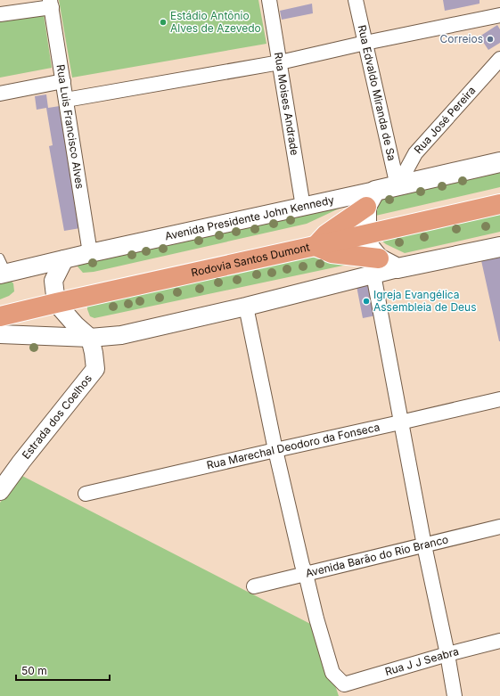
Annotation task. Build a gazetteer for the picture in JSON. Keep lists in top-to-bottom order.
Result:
{
  "streets": {
    "highway": ["Rodovia Santos Dumont"],
    "main road": ["Avenida Presidente John Kennedy"],
    "street": [
      "Rua Edvaldo Miranda de Sa",
      "Rua Moises Andrade",
      "Rua José Pereira",
      "Rua Luis Francisco Alves",
      "Estrada dos Coelhos",
      "Rua Marechal Deodoro da Fonseca",
      "Avenida Barão do Rio Branco",
      "Rua J J Seabra"
    ]
  },
  "crossings": [
    ["Rua Edvaldo Miranda de Sa", "Rua José Pereira"],
    ["Rua Edvaldo Miranda de Sa", "Avenida Presidente John Kennedy"],
    ["Rua Moises Andrade", "Avenida Presidente John Kennedy"],
    ["Rua José Pereira", "Avenida Presidente John Kennedy"],
    ["Rua Luis Francisco Alves", "Avenida Presidente John Kennedy"],
    ["Avenida Barão do Rio Branco", "Rua J J Seabra"]
  ],
  "places": ["Estádio Antônio Alves de Azevedo", "Correios", "Igreja Evangélica Assembleia de Deus"],
  "scale_bar": "50 m"
}
